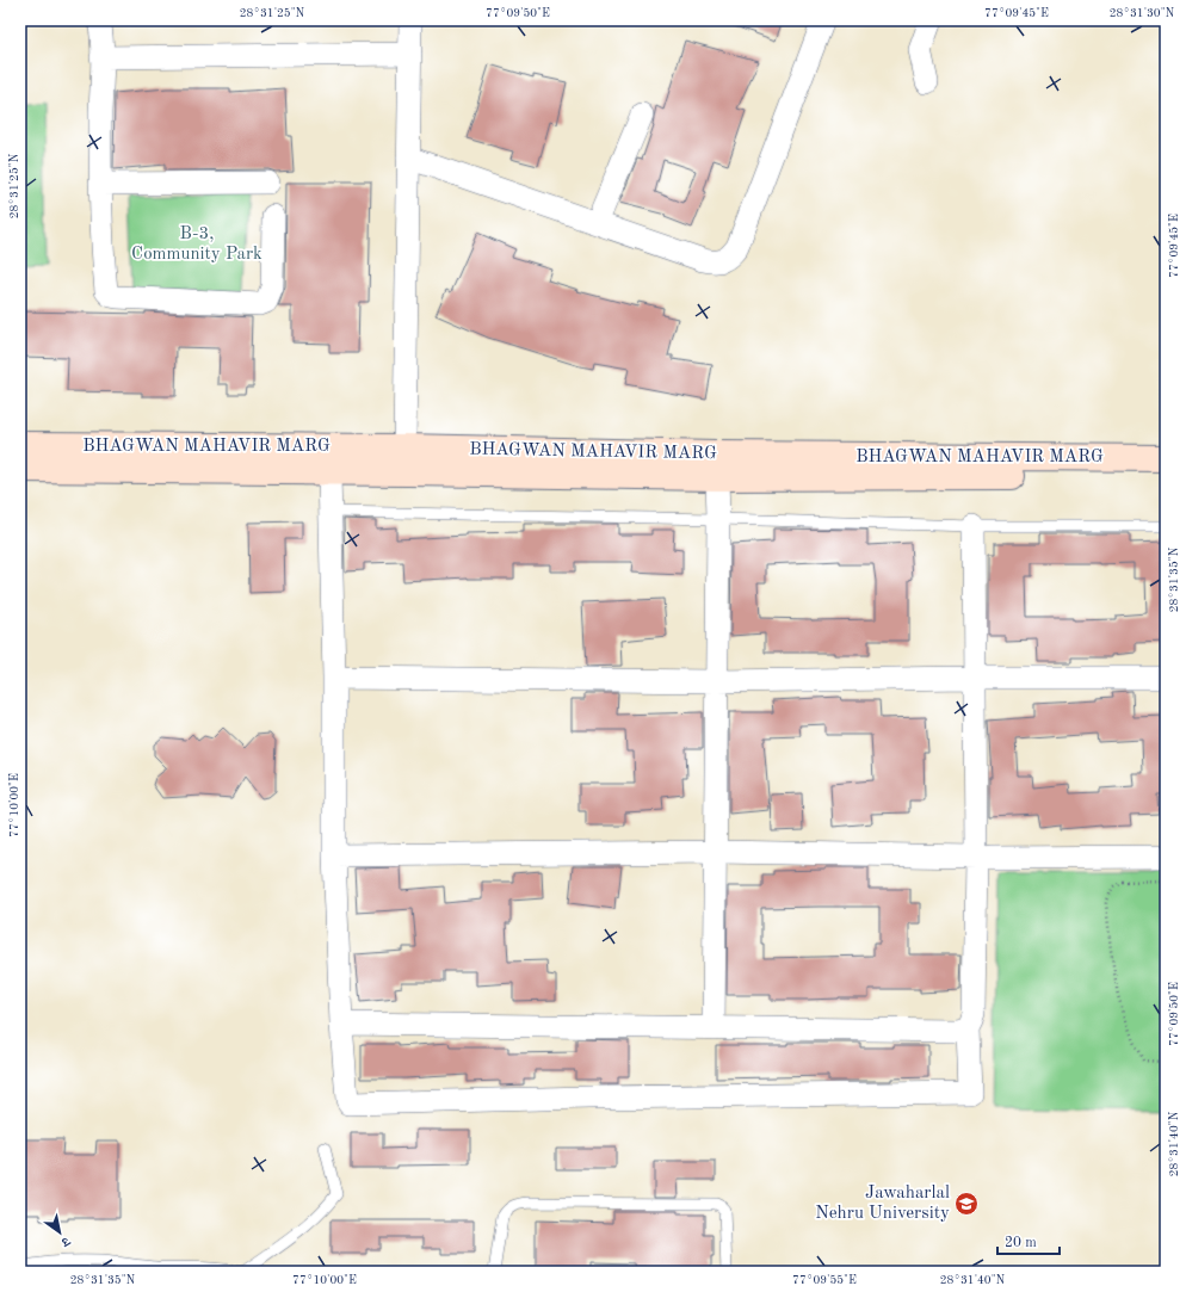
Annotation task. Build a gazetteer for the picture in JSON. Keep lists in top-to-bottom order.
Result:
{
  "streets": {
    "street": ["BHAGWAN MAHAVIR MARG"]
  },
  "parks": ["B-3, Community Park"],
  "places": {
    "school or university": ["Jawaharlal Nehru University"]
  },
  "scale_bar": "20 m",
  "north": "bottom right",
  "coordinates": [
    "28°31'25\"N",
    "77°09'50\"E",
    "77°09'45\"E",
    "28°31'30\"N",
    "28°31'35\"N",
    "77°10'00\"E",
    "28°31'40\"N",
    "77°09'55\"E"
  ]
}
